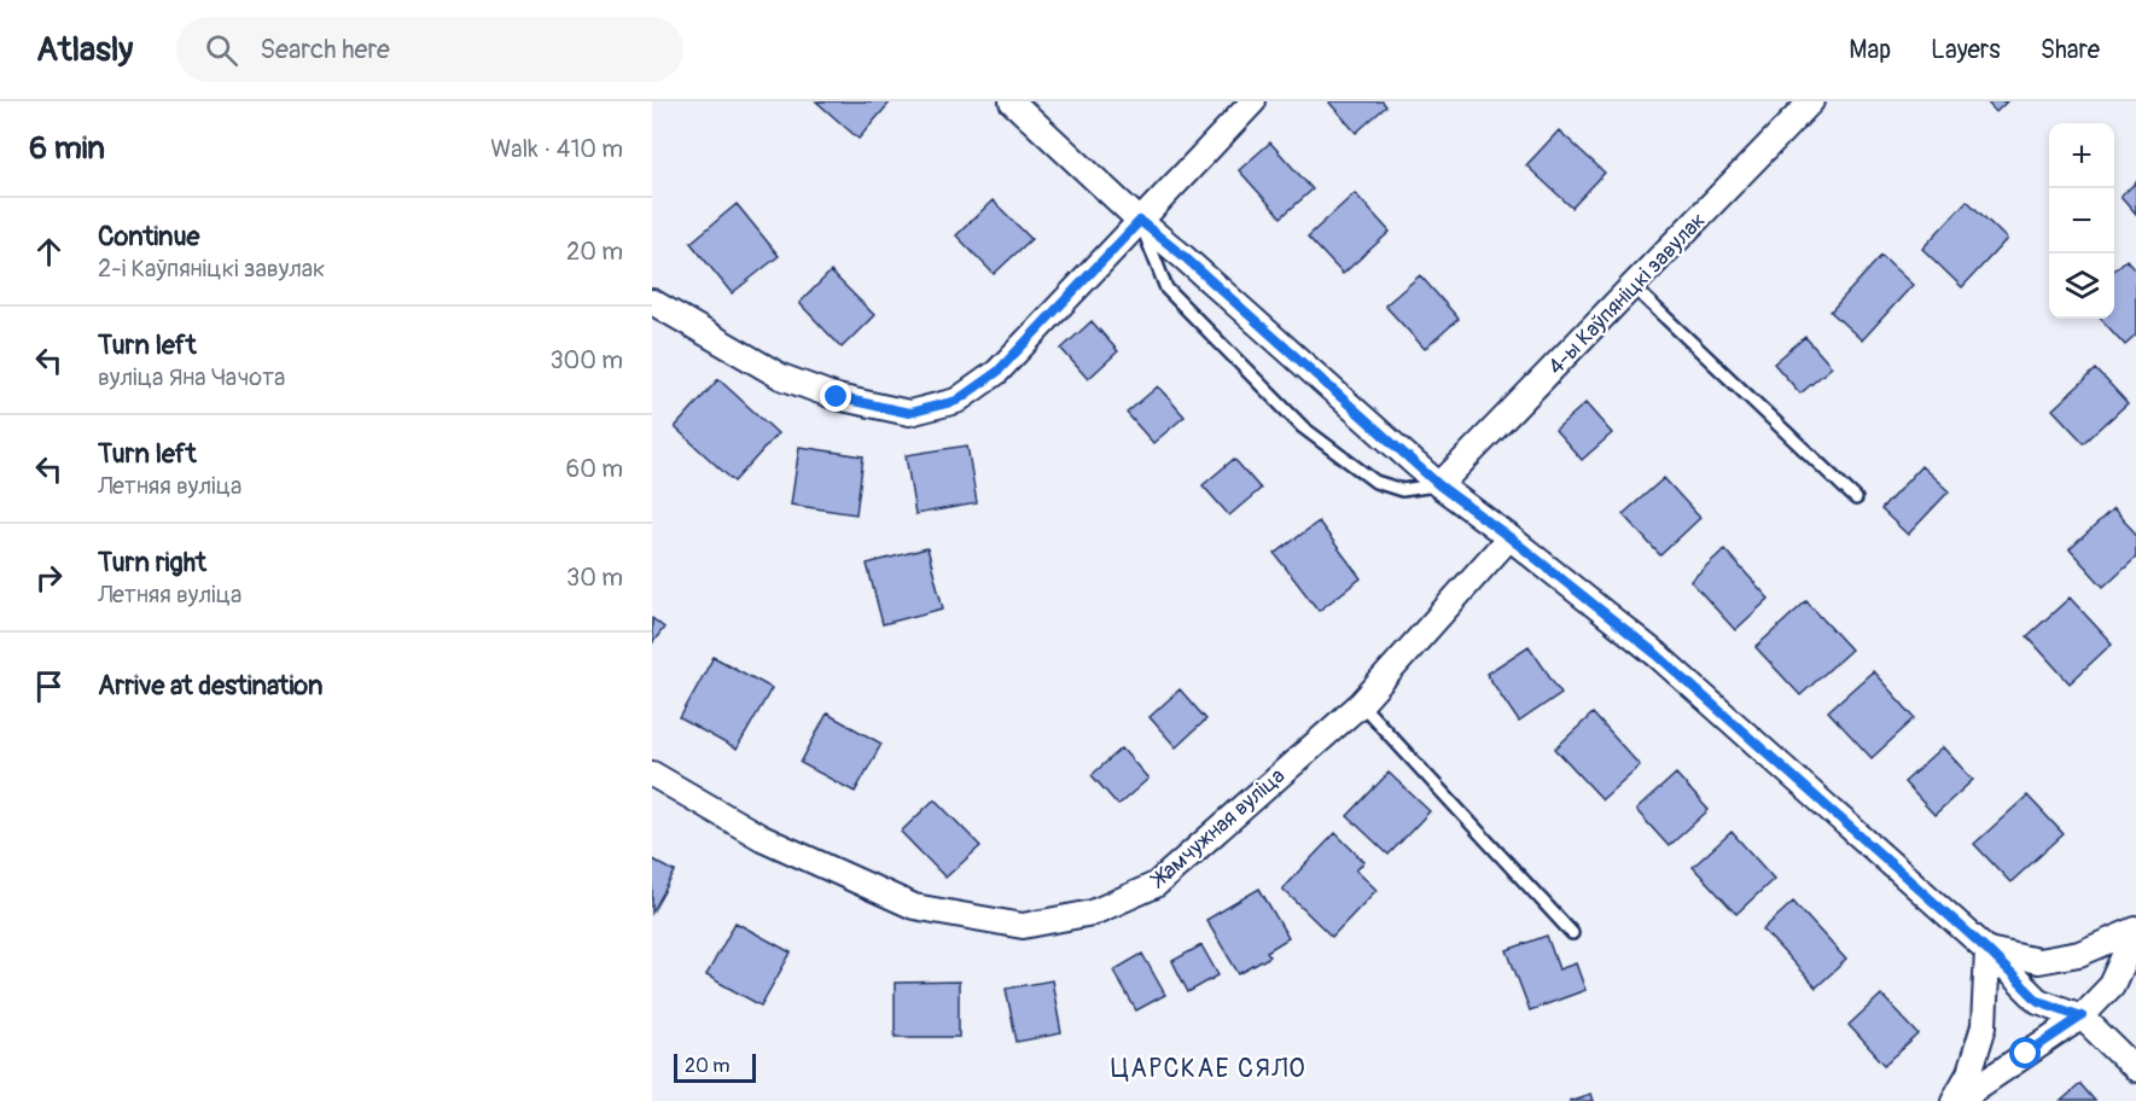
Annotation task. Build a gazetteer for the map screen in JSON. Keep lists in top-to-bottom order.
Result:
{
  "streets": {
    "street": ["4-ы Каўпяніцкі завулак", "Жамчужная вуліца"]
  },
  "districts": ["ЦАРСКАЕ СЯЛО"],
  "scale_bar": "20 m",
  "page": {
    "header": "Atlasly",
    "search": "Search here",
    "nav": ["Map", "Layers", "Share"],
    "heading": ["6 min", "Walk · 410 m"],
    "map_buttons": ["+", "−"],
    "list": [
      ["Continue", "2-і Каўпяніцкі завулак", "20 m"],
      ["Turn left", "вуліца Яна Чачота", "300 m"],
      ["Turn left", "Летняя вуліца", "60 m"],
      ["Turn right", "Летняя вуліца", "30 m"],
      "Arrive at destination"
    ],
    "scale": "20 m"
  }
}
